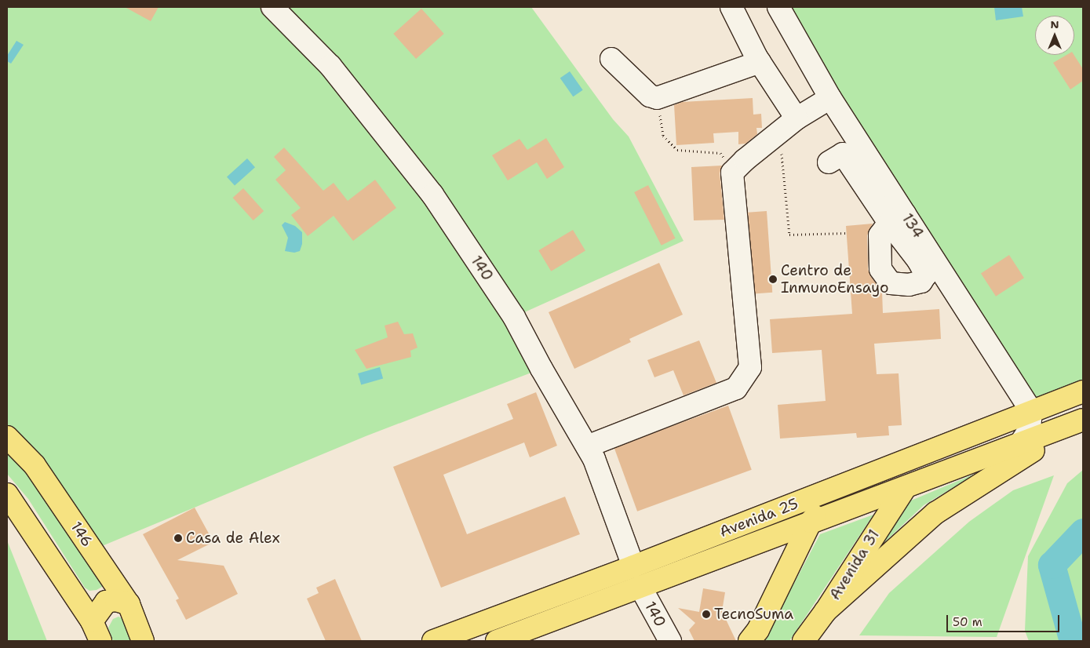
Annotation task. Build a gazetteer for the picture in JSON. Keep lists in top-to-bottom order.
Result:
{
  "streets": {
    "main road": ["Avenida 25", "146", "Avenida 31"],
    "street": ["134", "140"]
  },
  "crossings": [
    ["134", "Avenida 25"],
    ["140", "Avenida 25"],
    ["Avenida 25", "Avenida 31"]
  ],
  "places": ["Centro de InmunoEnsayo", "Casa de Alex", "TecnoSuma"],
  "scale_bar": "50 m",
  "north": "top"
}
